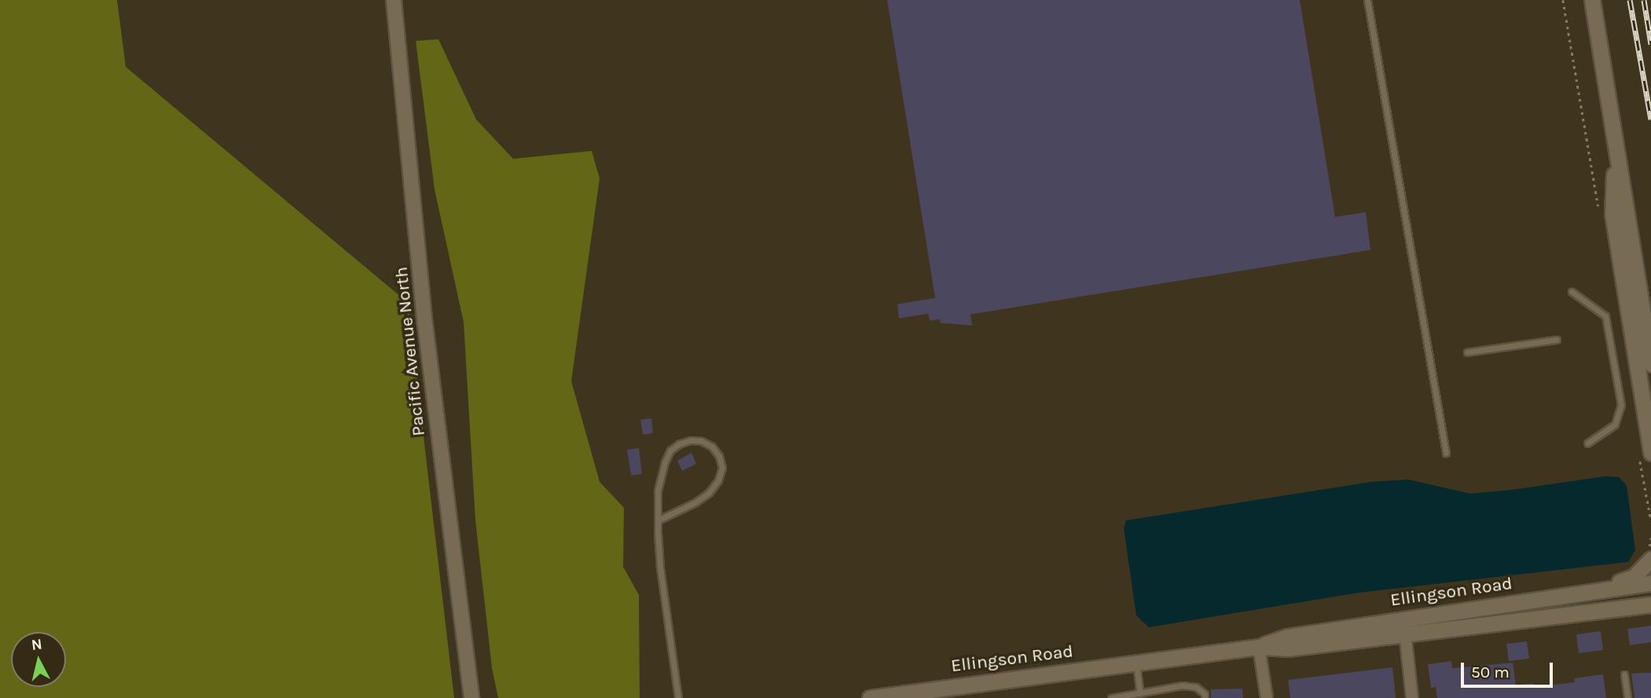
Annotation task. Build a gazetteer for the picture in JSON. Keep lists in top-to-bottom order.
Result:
{
  "streets": {
    "main road": ["Ellingson Road"],
    "street": ["Pacific Avenue North"]
  },
  "scale_bar": "50 m",
  "north": "top"
}
